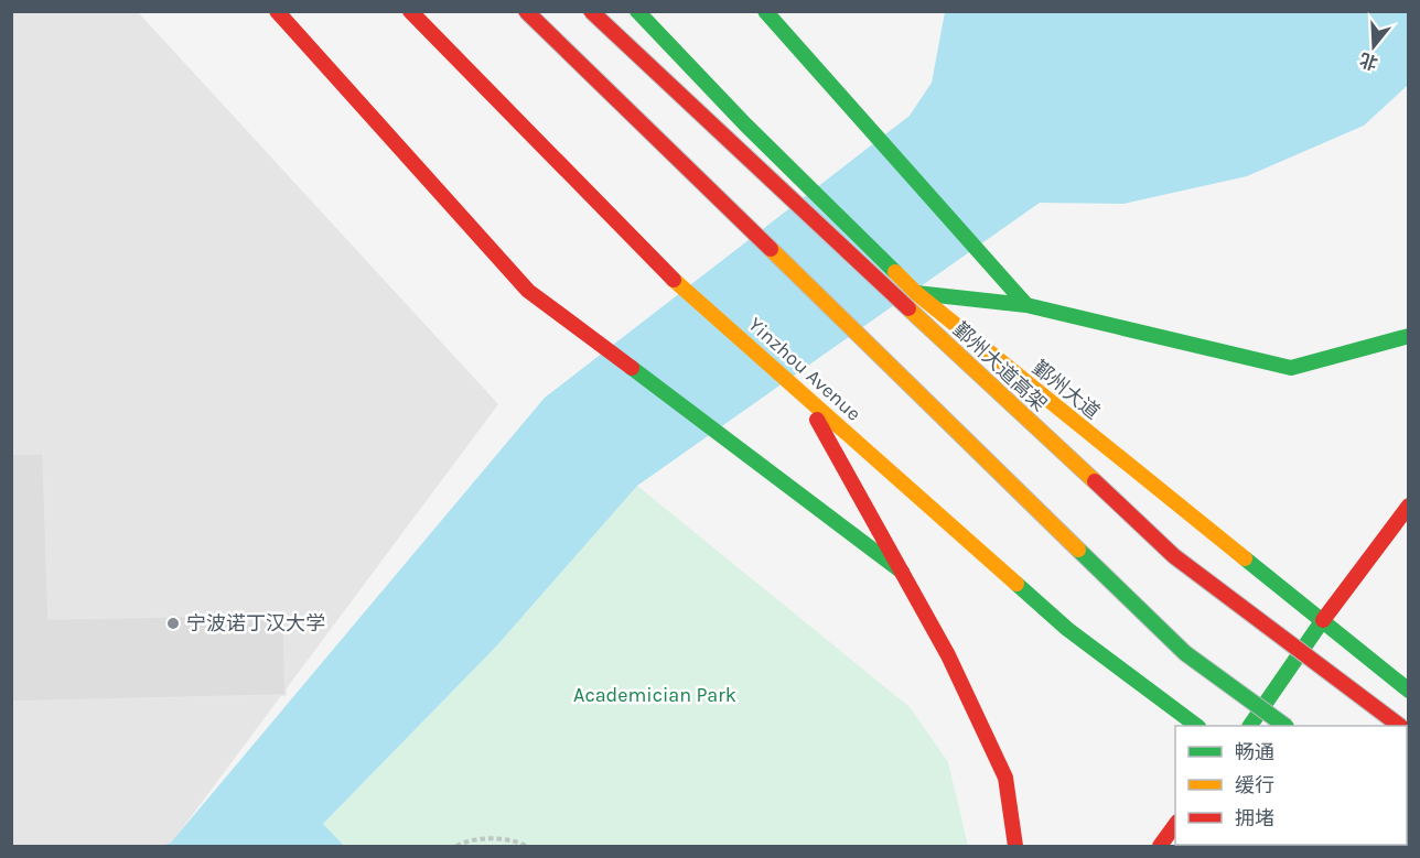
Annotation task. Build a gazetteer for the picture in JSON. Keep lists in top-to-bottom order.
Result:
{
  "streets": {
    "main road": ["鄞州大道高架", "Yinzhou Avenue", "鄞州大道"]
  },
  "parks": ["Academician Park"],
  "places": ["宁波诺丁汉大学"],
  "legend": ["畅通", "缓行", "拥堵"],
  "north": "bottom"
}
